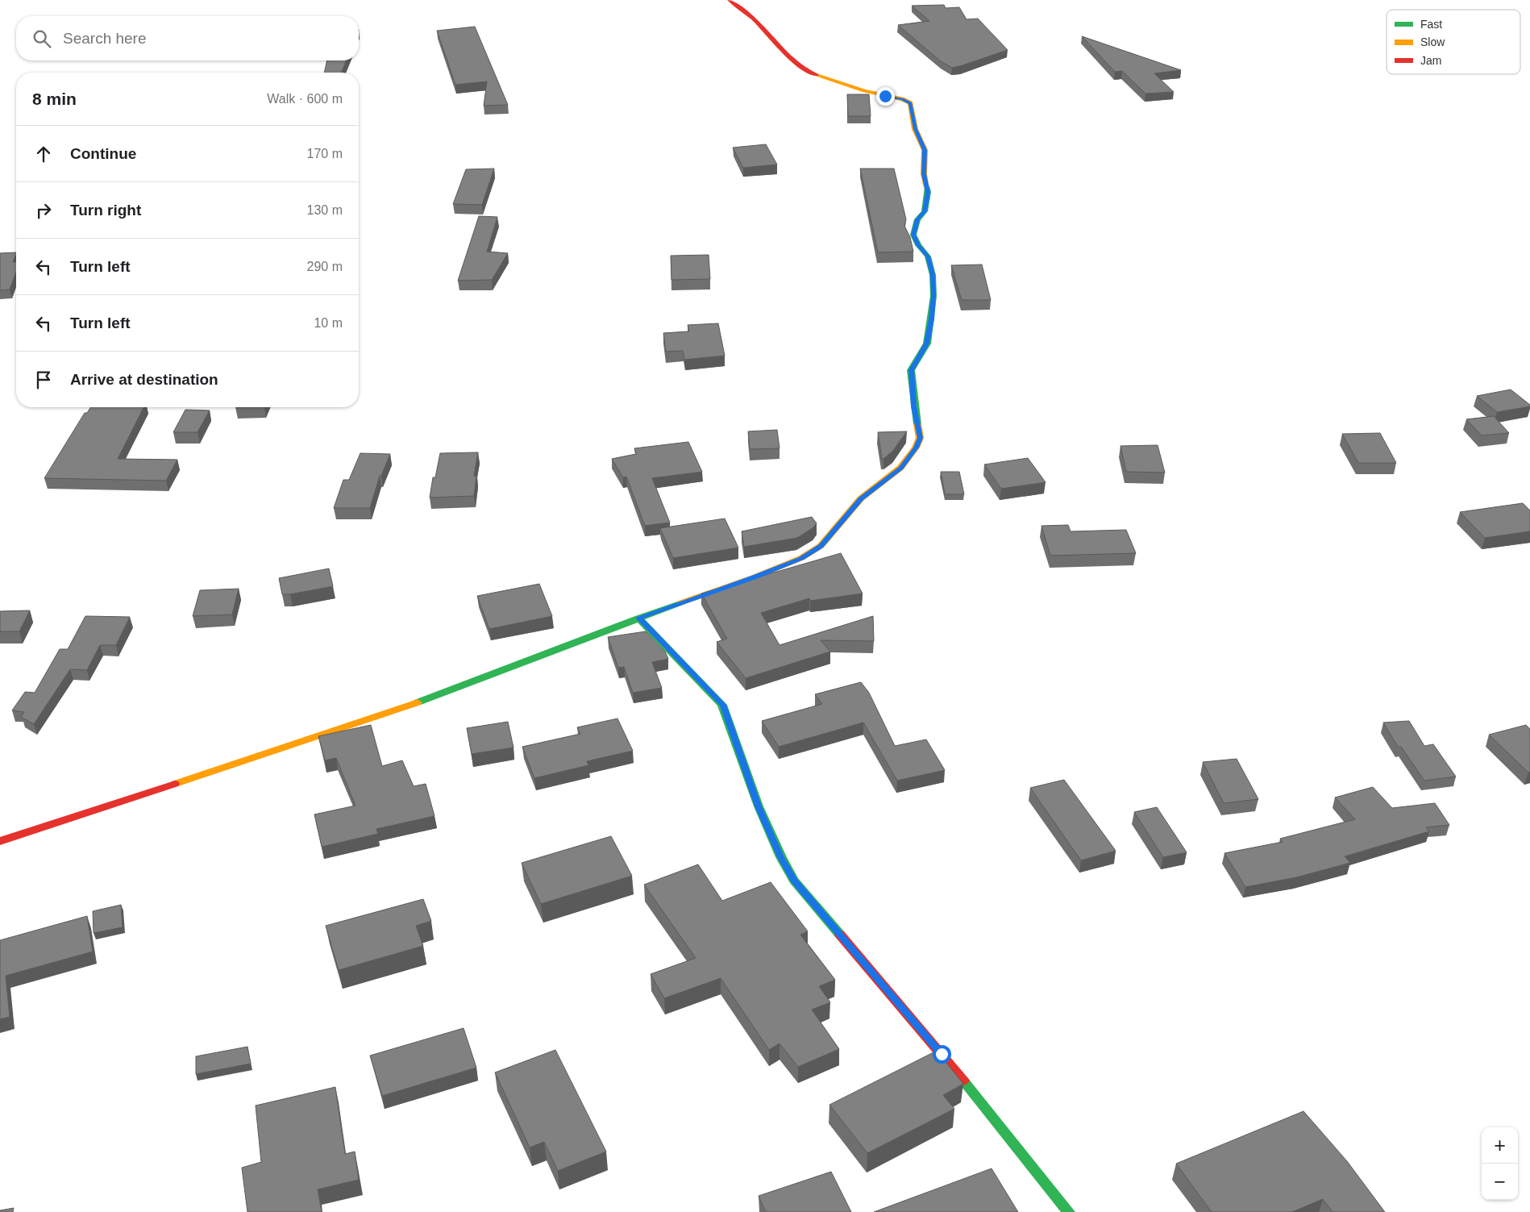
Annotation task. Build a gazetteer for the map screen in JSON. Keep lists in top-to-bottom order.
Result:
{
  "legend": ["Fast", "Slow", "Jam"],
  "page": {
    "search": "Search here",
    "heading": ["8 min", "Walk · 600 m"],
    "list": [
      ["Continue", "170 m"],
      ["Turn right", "130 m"],
      ["Turn left", "290 m"],
      ["Turn left", "10 m"],
      "Arrive at destination"
    ],
    "map_buttons": ["+", "−"]
  }
}
